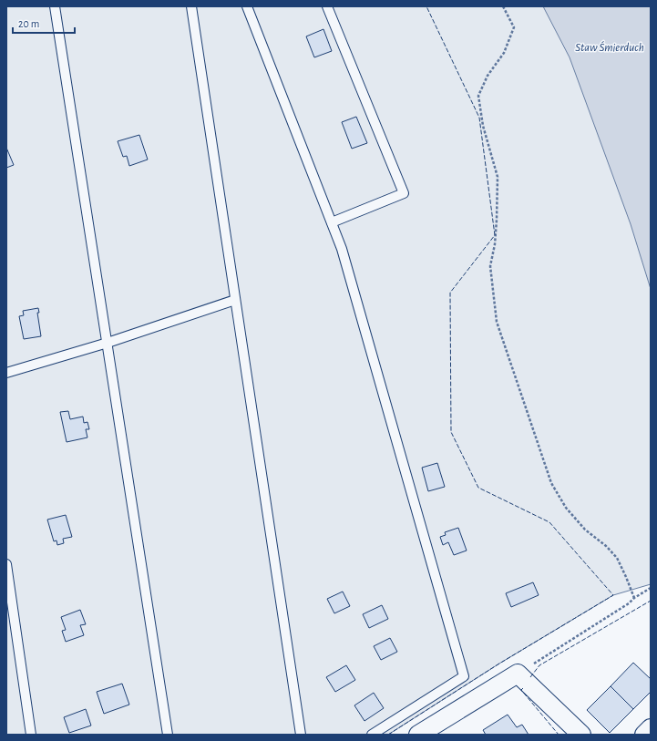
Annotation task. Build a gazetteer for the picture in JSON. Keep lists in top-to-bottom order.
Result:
{
  "water": ["Staw Śmierduch"],
  "scale_bar": "20 m"
}
